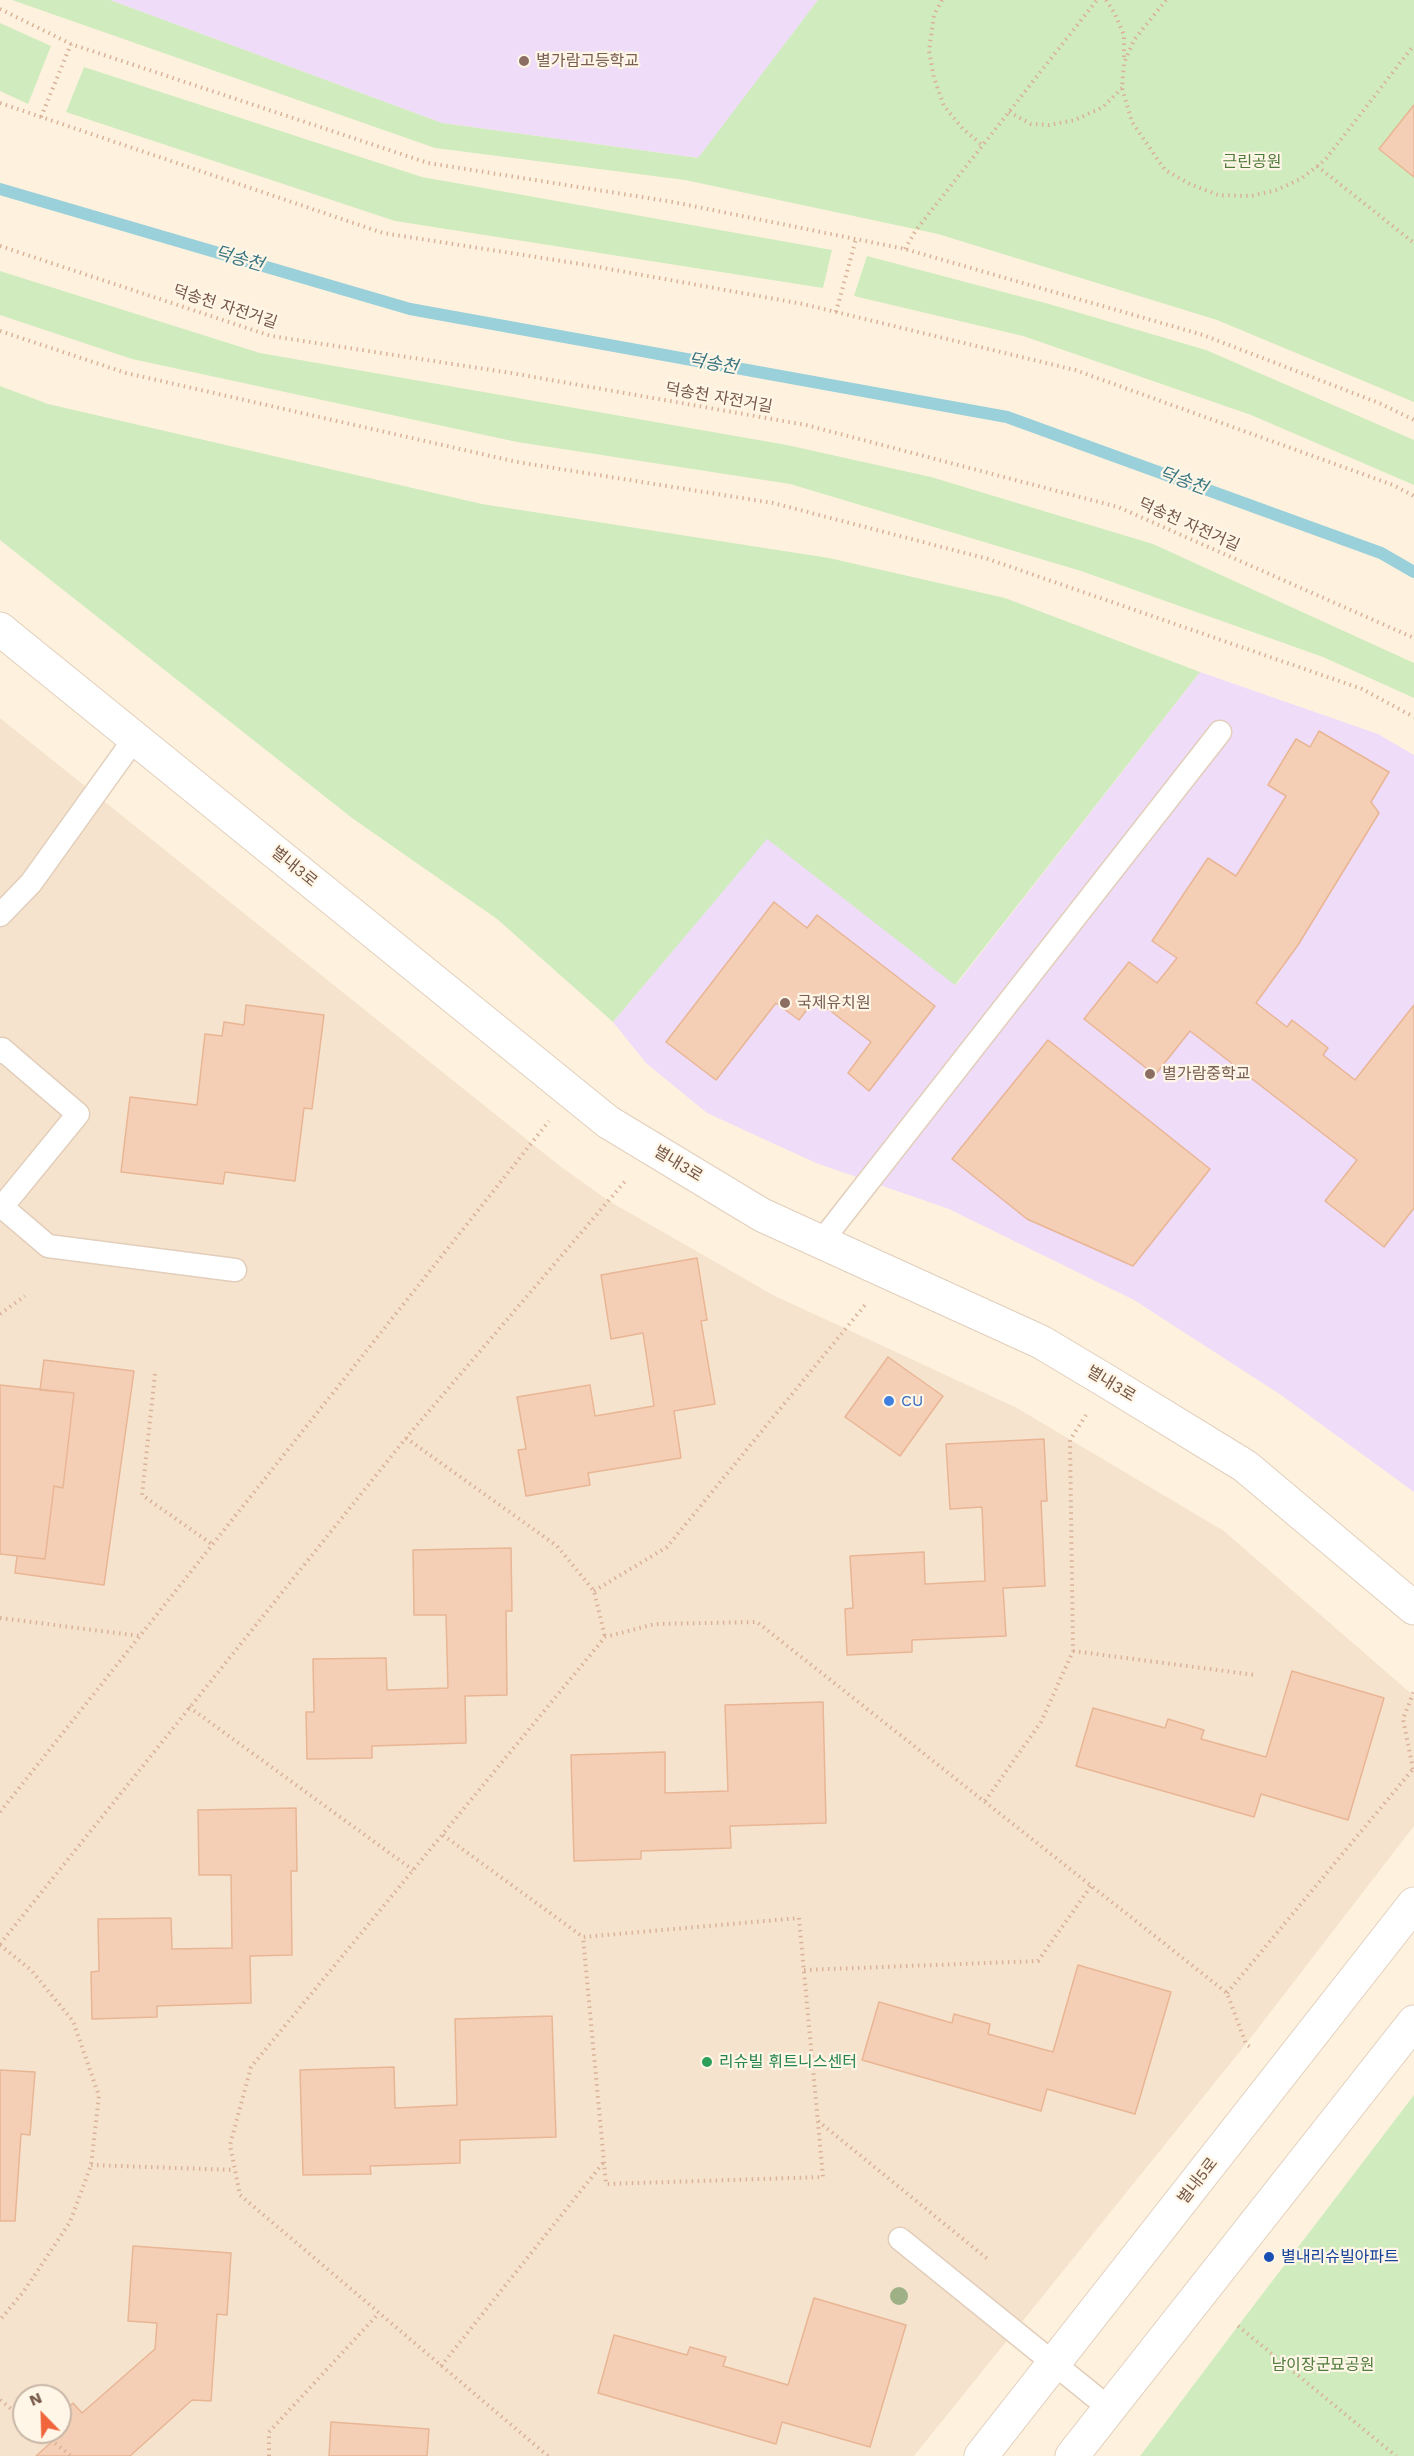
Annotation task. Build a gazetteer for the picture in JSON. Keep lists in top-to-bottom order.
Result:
{
  "streets": {
    "street": ["별내3로", "별내5로"],
    "path": ["덕송천 자전거길"]
  },
  "water": ["덕송천"],
  "parks": ["근린공원", "남이장군묘공원"],
  "places": [
    "별가람고등학교",
    "국제유치원",
    "별가람중학교",
    "CU",
    "리슈빌 휘트니스센터",
    "별내리슈빌아파트"
  ],
  "north": "top left"
}
